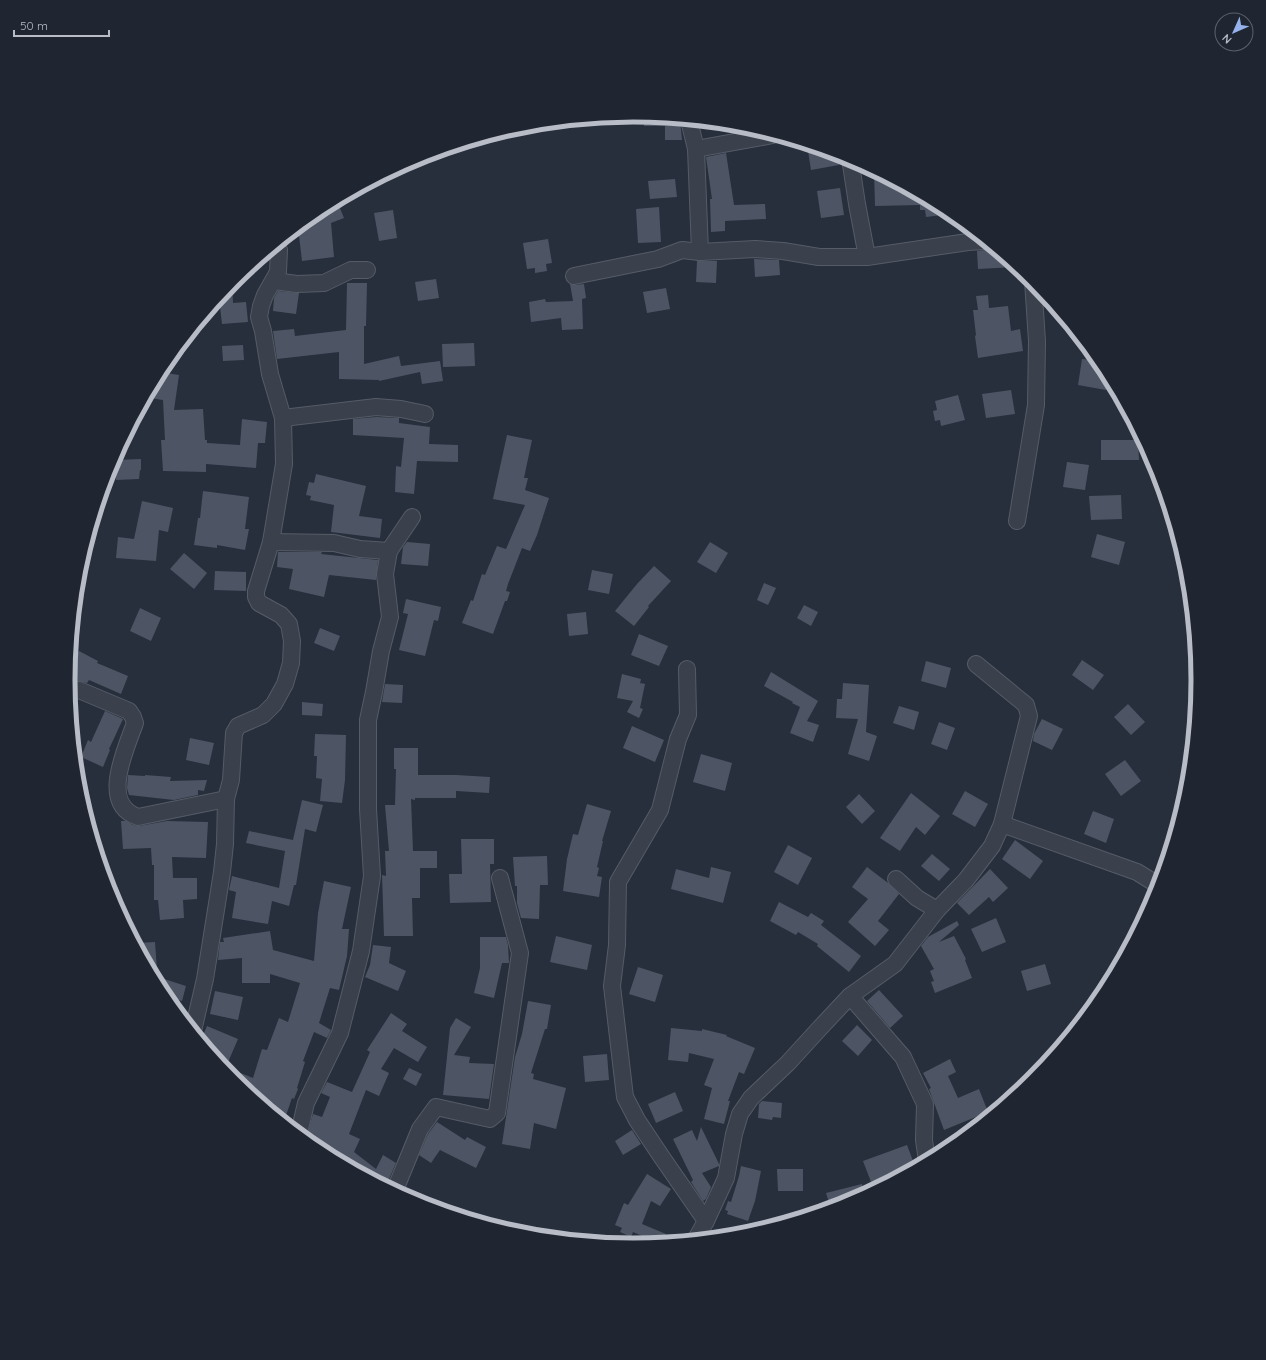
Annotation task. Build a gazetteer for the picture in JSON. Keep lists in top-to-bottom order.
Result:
{
  "scale_bar": "50 m",
  "north": "bottom left"
}
